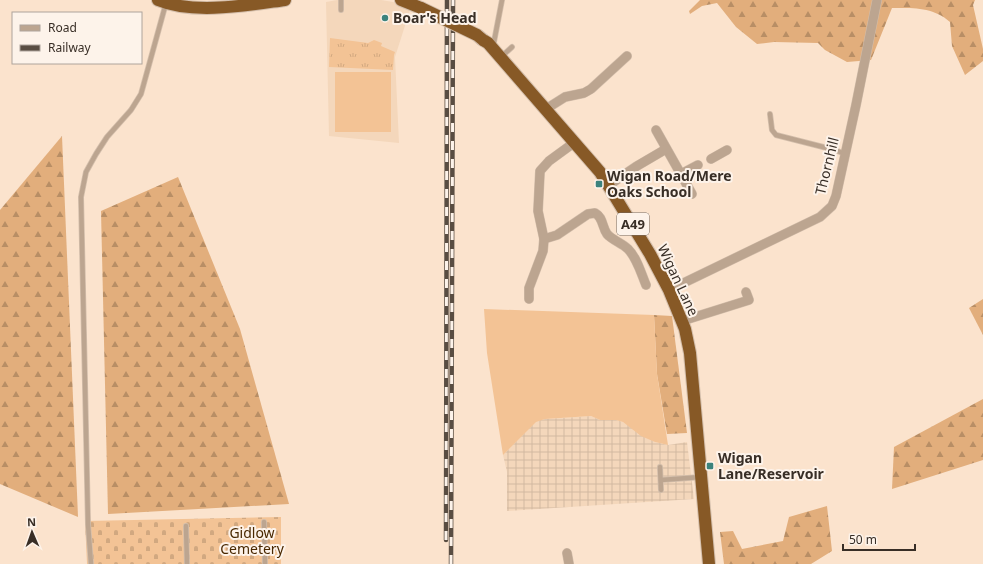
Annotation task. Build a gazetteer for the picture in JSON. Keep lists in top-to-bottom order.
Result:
{
  "streets": {
    "highway": ["A49", "Wigan Lane"],
    "street": ["Thornhill"]
  },
  "crossings": [
    ["Thornhill", "Wigan Lane"],
    ["A49", "Wigan Lane"]
  ],
  "parks": ["Gidlow Cemetery"],
  "places": {
    "other": ["Boar's Head"],
    "transit": ["Wigan Road/Mere Oaks School", "Wigan Lane/Reservoir"]
  },
  "legend": ["Road", "Railway"],
  "scale_bar": "50 m",
  "north": "top"
}
